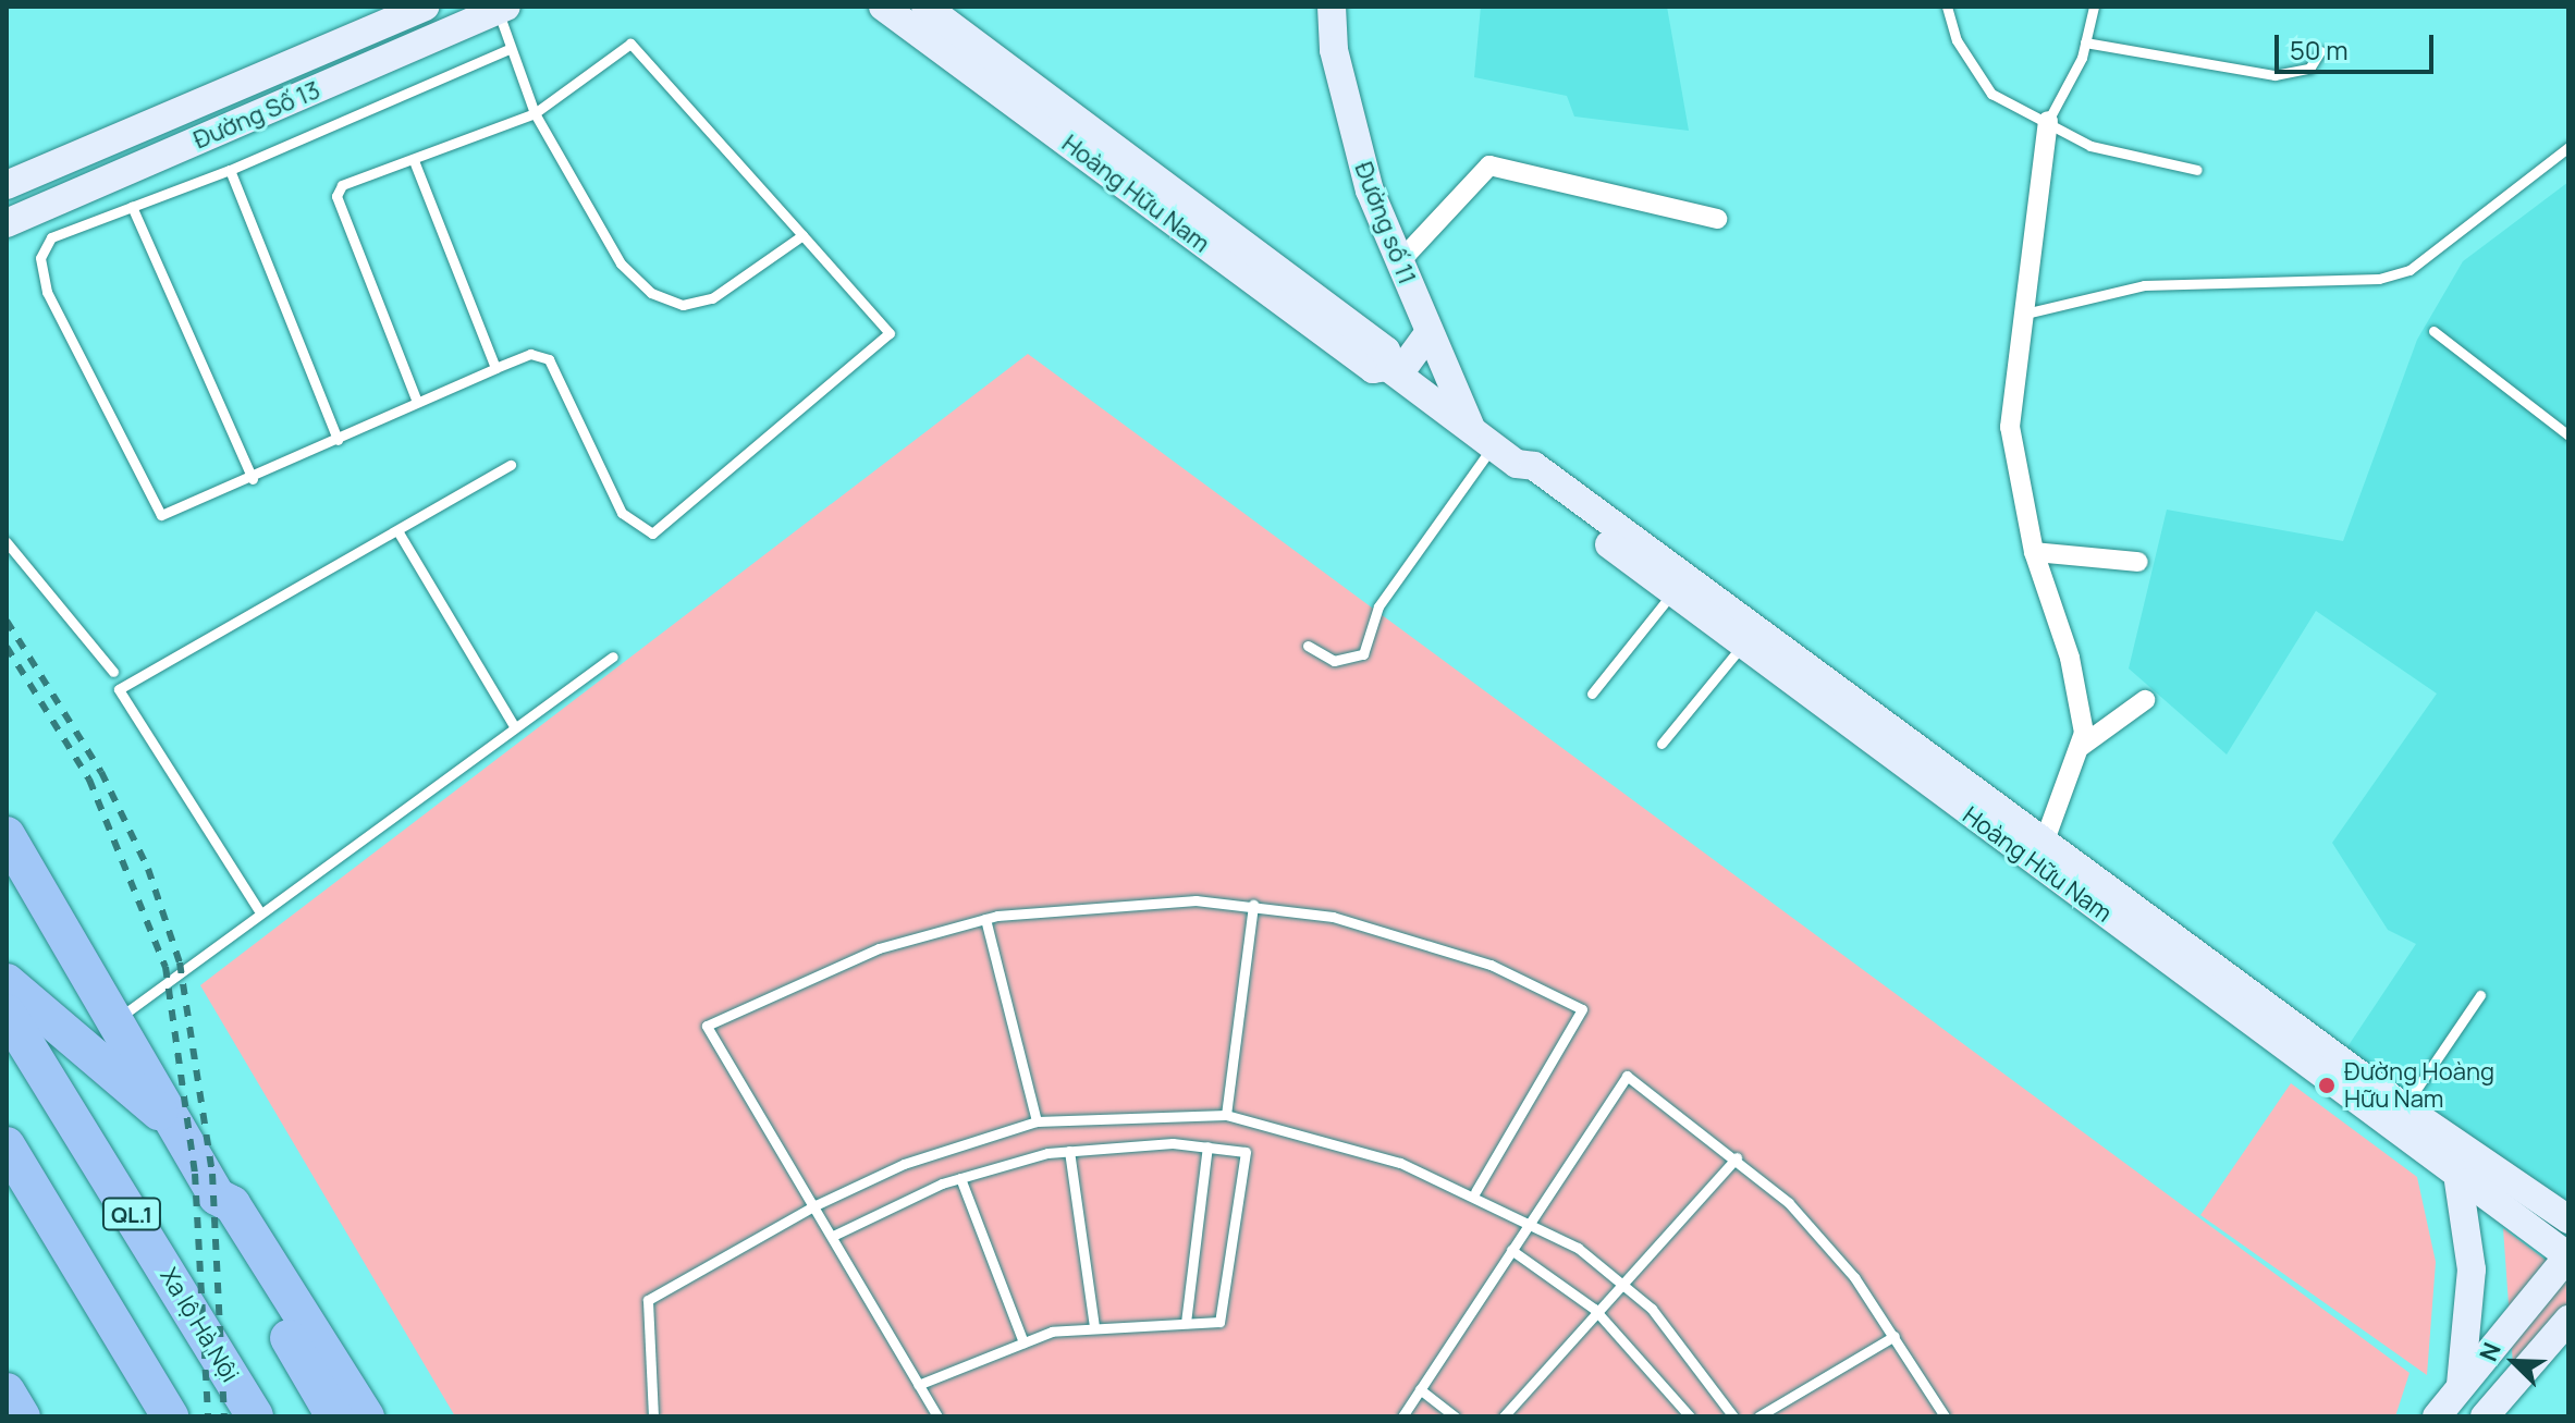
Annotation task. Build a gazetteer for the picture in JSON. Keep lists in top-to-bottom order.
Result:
{
  "streets": {
    "highway": ["QL.1", "Xa lộ Hà Nội"],
    "main road": ["Đường Số 13", "Hoàng Hữu Nam", "Đường số 11"]
  },
  "crossings": [
    ["Hoàng Hữu Nam", "Đường số 11"]
  ],
  "places": ["Đường Hoàng Hữu Nam"],
  "scale_bar": "50 m",
  "north": "top left"
}
